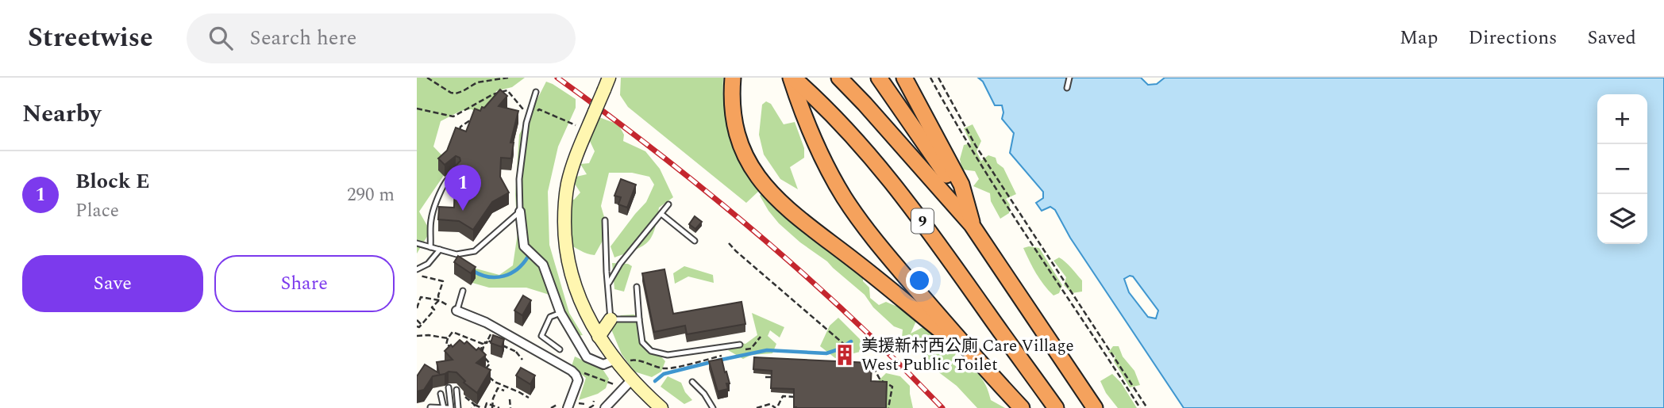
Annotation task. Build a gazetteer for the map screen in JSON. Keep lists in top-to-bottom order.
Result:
{
  "streets": {
    "highway": ["9"]
  },
  "places": {
    "building": ["美援新村西公廁 Care Village West Public Toilet"]
  },
  "page": {
    "header": "Streetwise",
    "search": "Search here",
    "nav": ["Map", "Directions", "Saved"],
    "heading": "Nearby",
    "map_buttons": ["+", "−"],
    "list": [
      {
        "mark": "1",
        "name": "Block E",
        "note": "Place",
        "value": "290 m"
      }
    ],
    "pins": "1",
    "buttons": ["Save", "Share"]
  }
}
